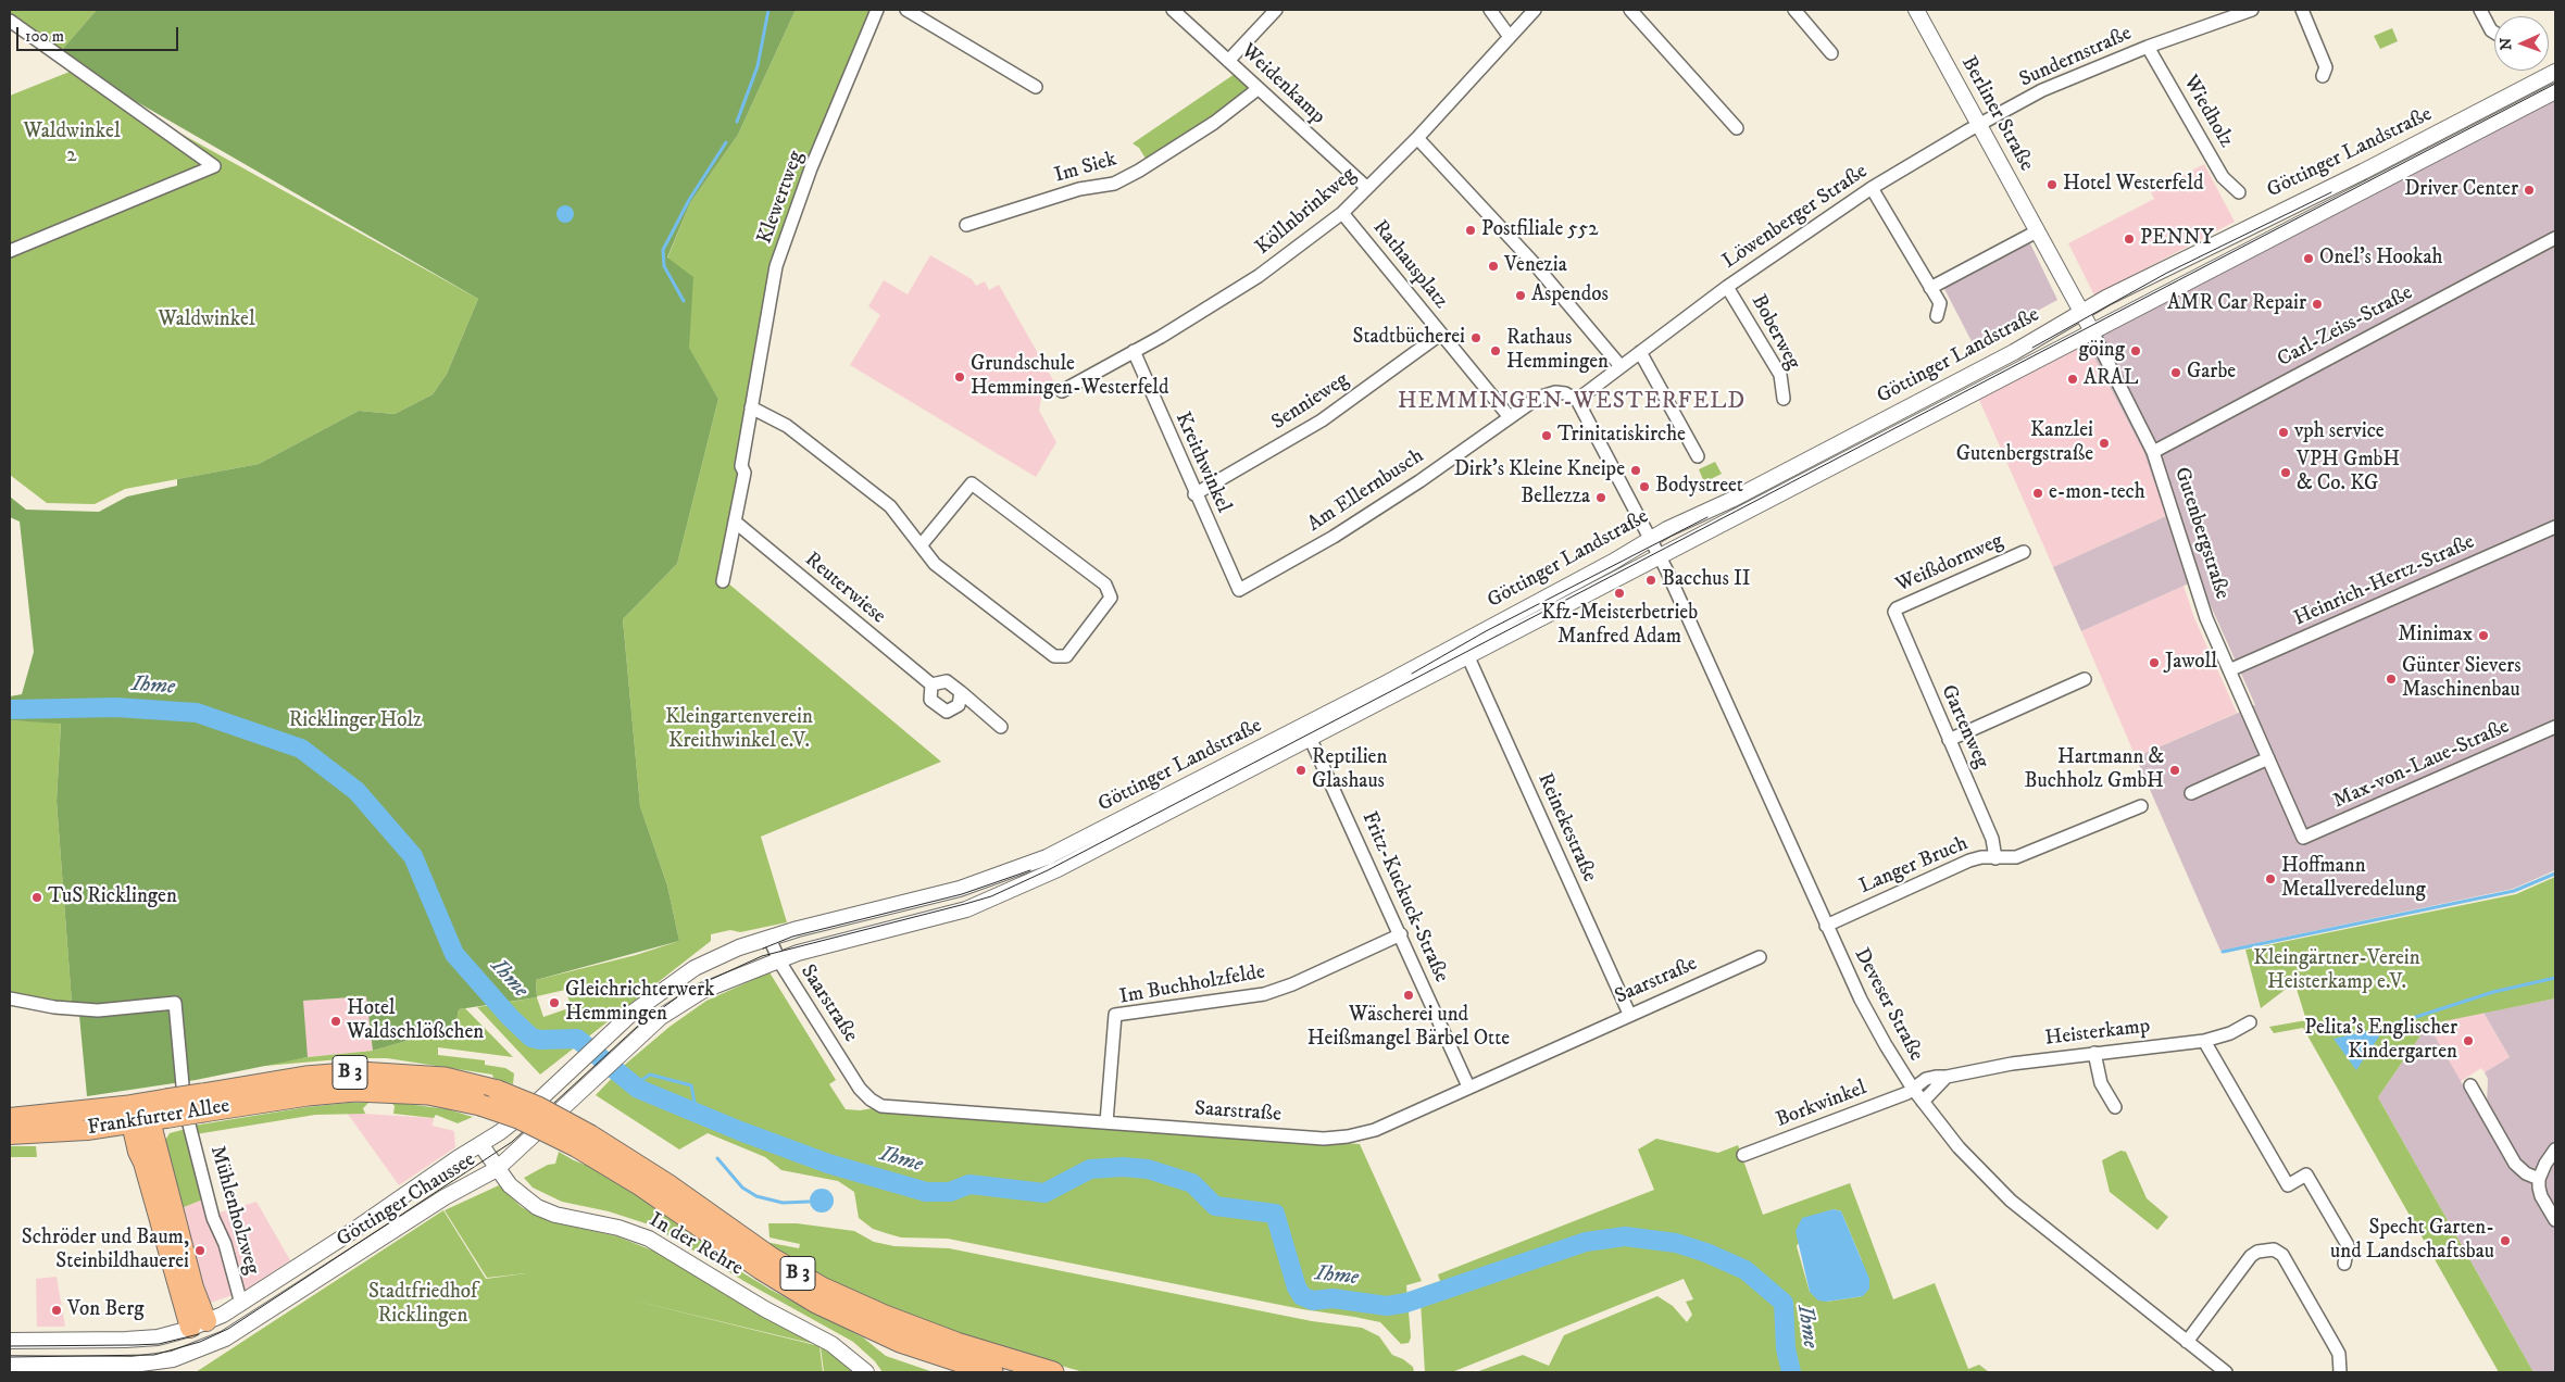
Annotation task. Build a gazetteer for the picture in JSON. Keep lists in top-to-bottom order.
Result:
{
  "streets": {
    "highway": ["B 3", "Frankfurter Allee"],
    "street": [
      "Sundernstraße",
      "Weidenkamp",
      "Wiedholz",
      "Berliner Straße",
      "Göttinger Landstraße",
      "Im Siek",
      "Klewertweg",
      "Köllnbrinkweg",
      "Löwenberger Straße",
      "Rathausplatz",
      "Carl-Zeiss-Straße",
      "Boberweg",
      "Sennieweg",
      "Kreithwinkel",
      "Am Ellernbusch",
      "Gutenbergstraße",
      "Weißdornweg",
      "Heinrich-Hertz-Straße",
      "Reuterwiese",
      "Gartenweg",
      "Max-von-Laue-Straße",
      "Reinekestraße",
      "Langer Bruch",
      "Fritz-Kuckuck-Straße",
      "Saarstraße",
      "Im Buchholzfelde",
      "Deveser Straße",
      "Heisterkamp",
      "Borkwinkel",
      "Göttinger Chaussee",
      "Mühlenholzweg",
      "In der Rehre"
    ]
  },
  "crossings": [
    ["Sundernstraße", "Wiedholz"],
    ["Sundernstraße", "Berliner Straße"],
    ["Sundernstraße", "Löwenberger Straße"],
    ["Weidenkamp", "Im Siek"],
    ["Weidenkamp", "Köllnbrinkweg"],
    ["Berliner Straße", "Göttinger Landstraße"],
    ["Berliner Straße", "Löwenberger Straße"],
    ["Berliner Straße", "Gutenbergstraße"],
    ["Göttinger Landstraße", "Gutenbergstraße"],
    ["Göttinger Landstraße", "Reinekestraße"],
    ["Göttinger Landstraße", "Fritz-Kuckuck-Straße"],
    ["Göttinger Landstraße", "Saarstraße"],
    ["Göttinger Landstraße", "Deveser Straße"],
    ["Göttinger Landstraße", "Göttinger Chaussee"],
    ["Köllnbrinkweg", "Rathausplatz"],
    ["Köllnbrinkweg", "Kreithwinkel"],
    ["Löwenberger Straße", "Boberweg"],
    ["Löwenberger Straße", "Am Ellernbusch"],
    ["Löwenberger Straße", "Deveser Straße"],
    ["Rathausplatz", "Sennieweg"],
    ["Rathausplatz", "Am Ellernbusch"],
    ["Carl-Zeiss-Straße", "Gutenbergstraße"],
    ["Sennieweg", "Kreithwinkel"],
    ["Kreithwinkel", "Am Ellernbusch"],
    ["Am Ellernbusch", "Deveser Straße"],
    ["Gutenbergstraße", "Heinrich-Hertz-Straße"],
    ["Gutenbergstraße", "Max-von-Laue-Straße"],
    ["Weißdornweg", "Gartenweg"],
    ["Gartenweg", "Langer Bruch"],
    ["Reinekestraße", "Saarstraße"],
    ["Langer Bruch", "Deveser Straße"],
    ["Fritz-Kuckuck-Straße", "Saarstraße"],
    ["Fritz-Kuckuck-Straße", "Im Buchholzfelde"],
    ["Saarstraße", "Im Buchholzfelde"],
    ["Saarstraße", "Göttinger Chaussee"],
    ["Deveser Straße", "Heisterkamp"],
    ["Deveser Straße", "Borkwinkel"],
    ["Heisterkamp", "Borkwinkel"],
    ["B 3", "Frankfurter Allee"],
    ["Göttinger Chaussee", "Mühlenholzweg"],
    ["Göttinger Chaussee", "In der Rehre"]
  ],
  "districts": ["HEMMINGEN-WESTERFELD"],
  "water": ["Ihme"],
  "parks": [
    "Waldwinkel 2",
    "Waldwinkel",
    "Kleingartenverein Kreithwinkel e.V.",
    "Ricklinger Holz",
    "Kleingärtner-Verein Heisterkamp e.V.",
    "Stadtfriedhof Ricklingen"
  ],
  "places": [
    "Hotel Westerfeld",
    "Driver Center",
    "Postfiliale 552",
    "PENNY",
    "Onel's Hookah",
    "Venezia",
    "Aspendos",
    "AMR Car Repair",
    "Stadtbücherei",
    "Rathaus Hemmingen",
    "göing",
    "Garbe",
    "Grundschule Hemmingen-Westerfeld",
    "ARAL",
    "vph service",
    "Trinitatiskirche",
    "Kanzlei Gutenbergstraße",
    "Dirk's Kleine Kneipe",
    "VPH GmbH & Co. KG",
    "Bodystreet",
    "e-mon-tech",
    "Bellezza",
    "Bacchus II",
    "Kfz-Meisterbetrieb Manfred Adam",
    "Minimax",
    "Jawoll",
    "Günter Sievers Maschinenbau",
    "Reptilien Glashaus",
    "Hartmann & Buchholz GmbH",
    "Hoffmann Metallveredelung",
    "TuS Ricklingen",
    "Wäscherei und Heißmangel Bärbel Otte",
    "Gleichrichterwerk Hemmingen",
    "Hotel Waldschlößchen",
    "Pelita's Englischer Kindergarten",
    "Specht Garten- und Landschaftsbau",
    "Schröder und Baum, Steinbildhauerei",
    "Von Berg"
  ],
  "scale_bar": "100 m",
  "north": "left"
}
